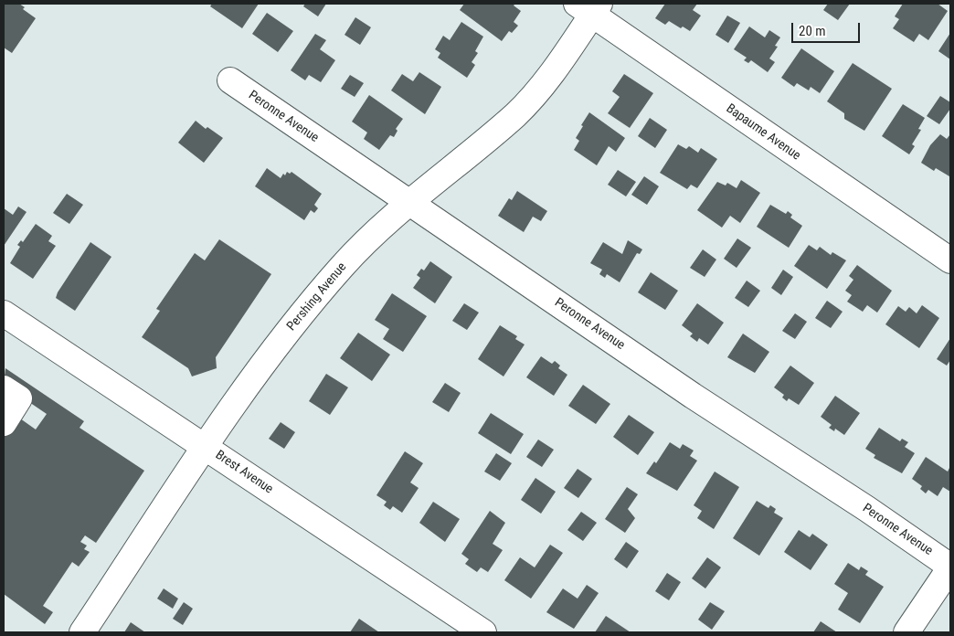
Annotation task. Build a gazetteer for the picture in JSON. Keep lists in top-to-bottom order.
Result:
{
  "streets": {
    "street": [
      "Peronne Avenue",
      "Bapaume Avenue",
      "Pershing Avenue",
      "Brest Avenue"
    ]
  },
  "crossings": [
    ["Peronne Avenue", "Pershing Avenue"],
    ["Bapaume Avenue", "Pershing Avenue"],
    ["Pershing Avenue", "Brest Avenue"]
  ],
  "scale_bar": "20 m"
}
